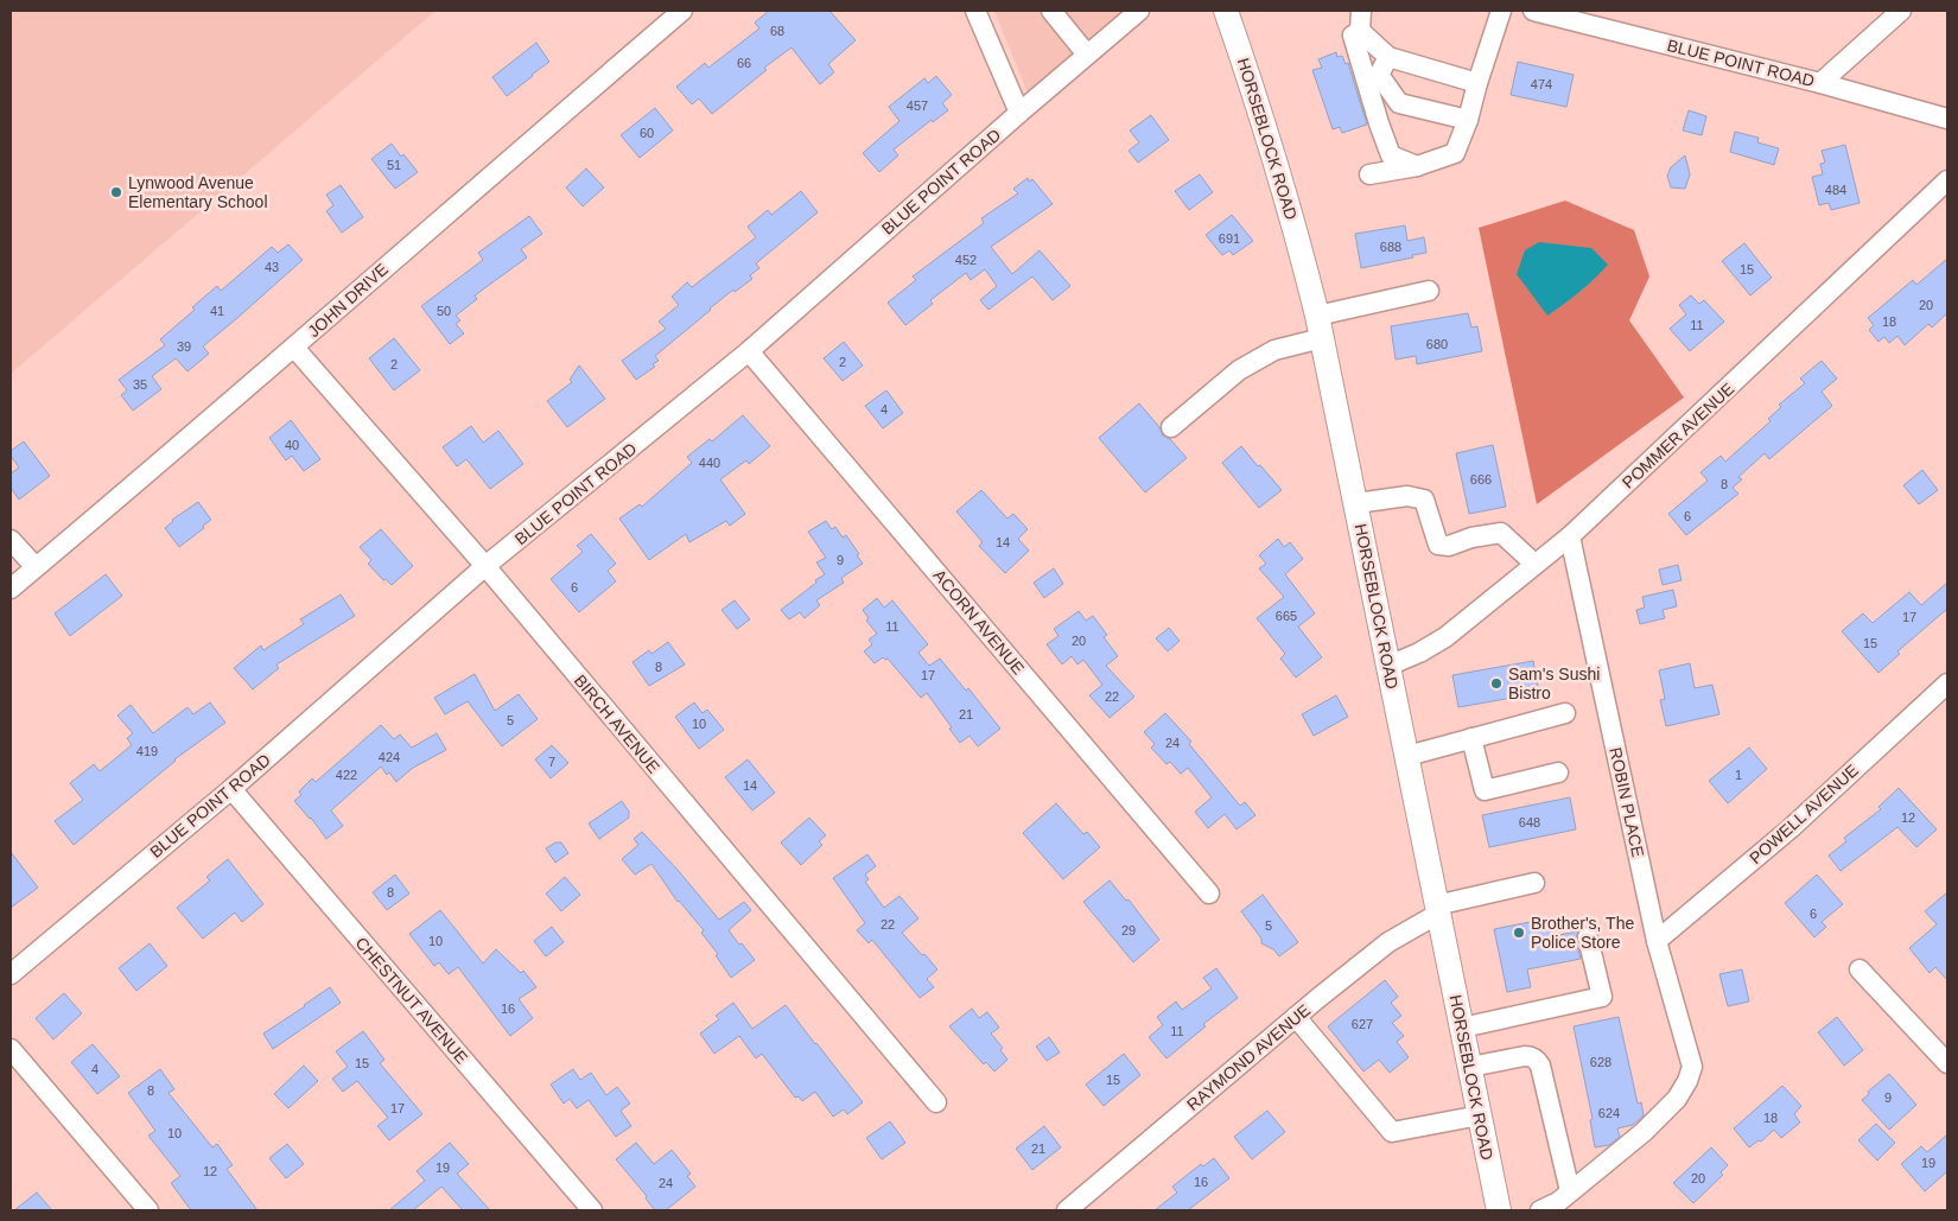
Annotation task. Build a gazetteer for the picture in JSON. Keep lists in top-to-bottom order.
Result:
{
  "streets": {
    "main road": ["HORSEBLOCK ROAD"],
    "street": [
      "BLUE POINT ROAD",
      "JOHN DRIVE",
      "POMMER AVENUE",
      "ACORN AVENUE",
      "BIRCH AVENUE",
      "ROBIN PLACE",
      "POWELL AVENUE",
      "CHESTNUT AVENUE",
      "RAYMOND AVENUE"
    ]
  },
  "crossings": [
    ["BLUE POINT ROAD", "ACORN AVENUE"],
    ["BLUE POINT ROAD", "BIRCH AVENUE"],
    ["BLUE POINT ROAD", "CHESTNUT AVENUE"],
    ["HORSEBLOCK ROAD", "POMMER AVENUE"],
    ["HORSEBLOCK ROAD", "RAYMOND AVENUE"],
    ["JOHN DRIVE", "BIRCH AVENUE"],
    ["POMMER AVENUE", "ROBIN PLACE"],
    ["ROBIN PLACE", "POWELL AVENUE"]
  ],
  "places": ["Lynwood Avenue Elementary School", "Sam's Sushi Bistro", "Brother's, The Police Store"],
  "house_numbers": [
    "68",
    "66",
    "474",
    "457",
    "60",
    "51",
    "484",
    "691",
    "688",
    "452",
    "43",
    "15",
    "20",
    "41",
    "50",
    "18",
    "11",
    "680",
    "39",
    "2",
    "2",
    "35",
    "4",
    "40",
    "440",
    "666",
    "8",
    "6",
    "14",
    "9",
    "6",
    "665",
    "17",
    "11",
    "20",
    "15",
    "8",
    "17",
    "22",
    "21",
    "5",
    "10",
    "24",
    "419",
    "424",
    "7",
    "422",
    "1",
    "14",
    "12",
    "648",
    "8",
    "6",
    "22",
    "5",
    "29",
    "10",
    "16",
    "627",
    "11",
    "628",
    "15",
    "4",
    "15",
    "8",
    "9",
    "17",
    "624",
    "18",
    "10",
    "21",
    "19",
    "19",
    "12",
    "20",
    "16",
    "24"
  ]
}
